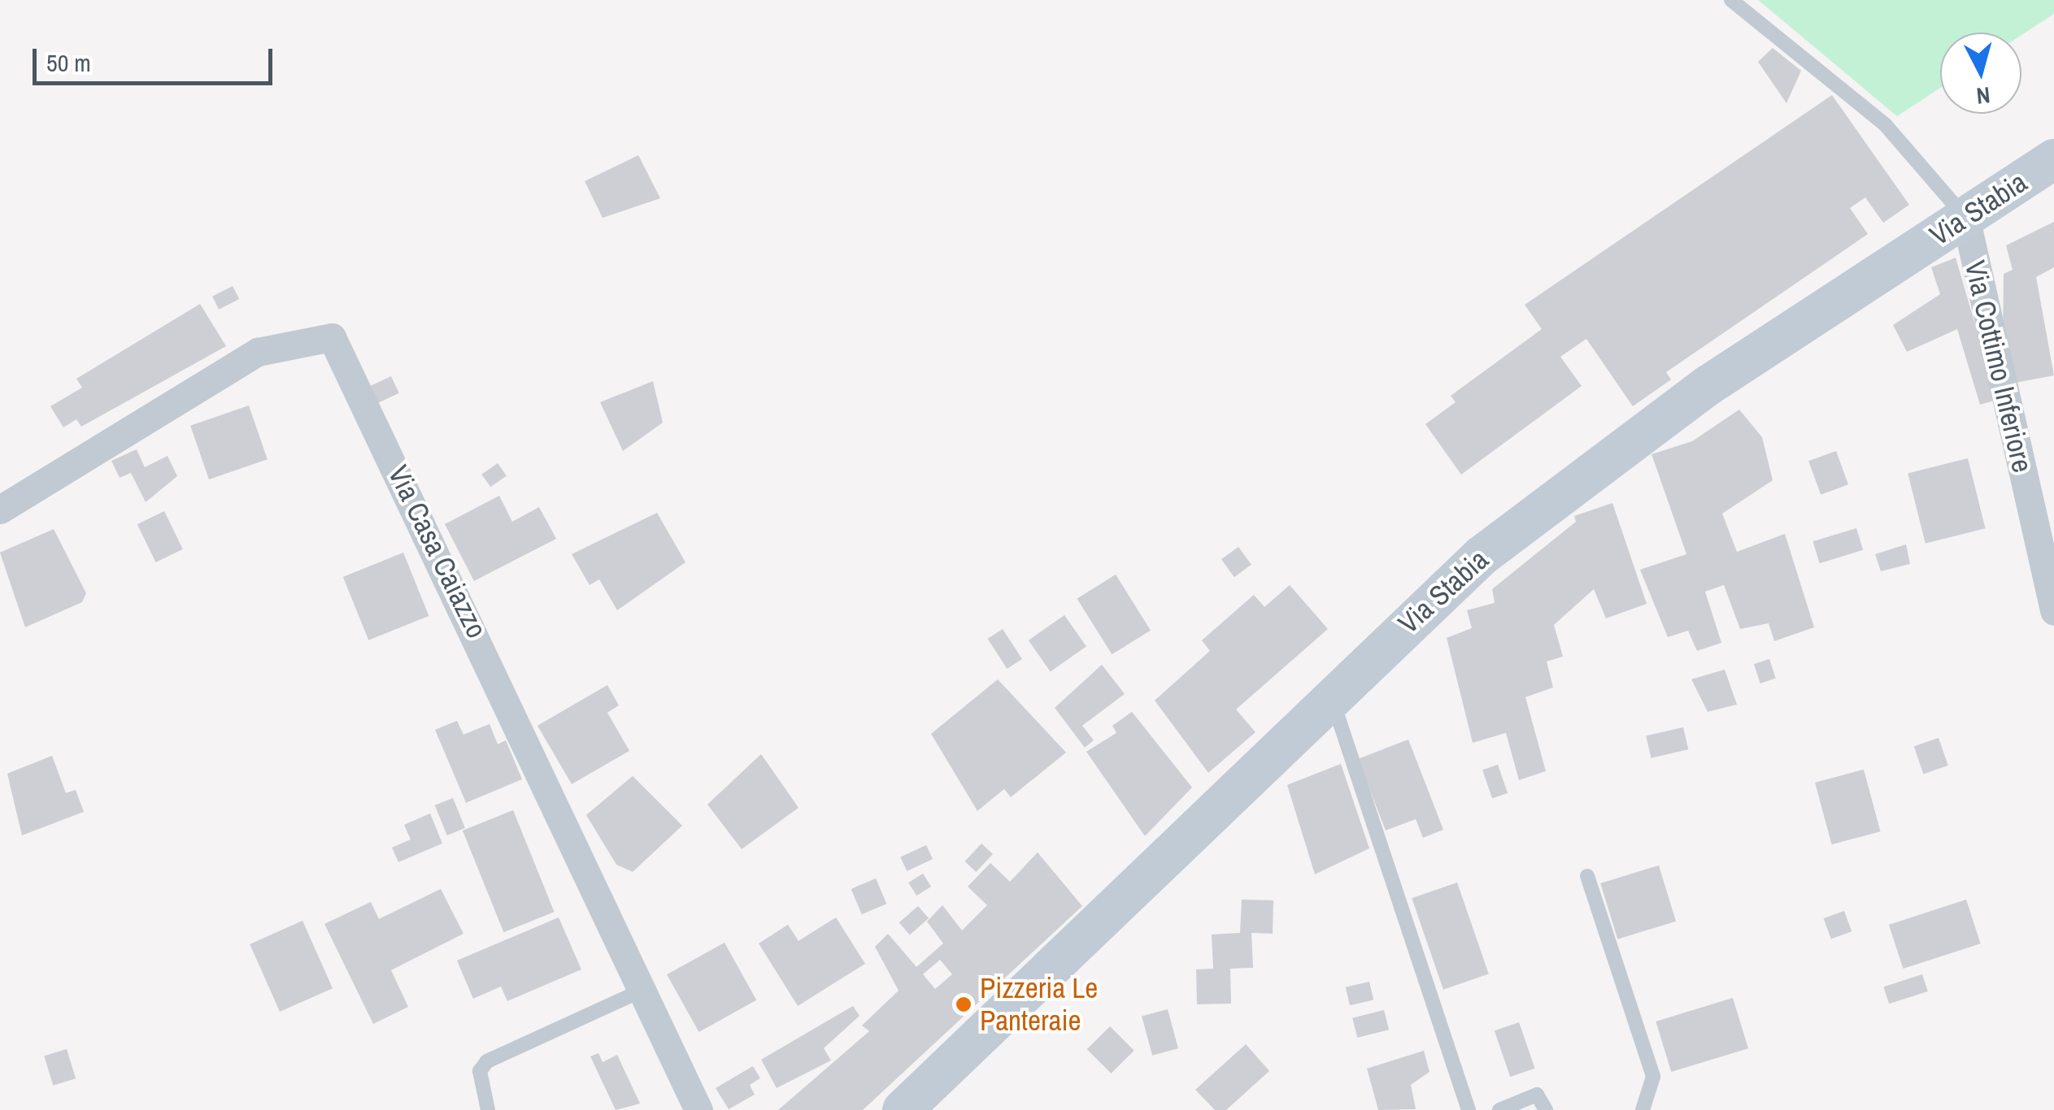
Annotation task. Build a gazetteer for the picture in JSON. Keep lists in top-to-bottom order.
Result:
{
  "streets": {
    "main road": ["Via Stabia"],
    "street": ["Via Cottimo Inferiore", "Via Casa Caiazzo"]
  },
  "crossings": [
    ["Via Stabia", "Via Cottimo Inferiore"]
  ],
  "places": ["Pizzeria Le Panteraie"],
  "scale_bar": "50 m",
  "north": "bottom"
}
